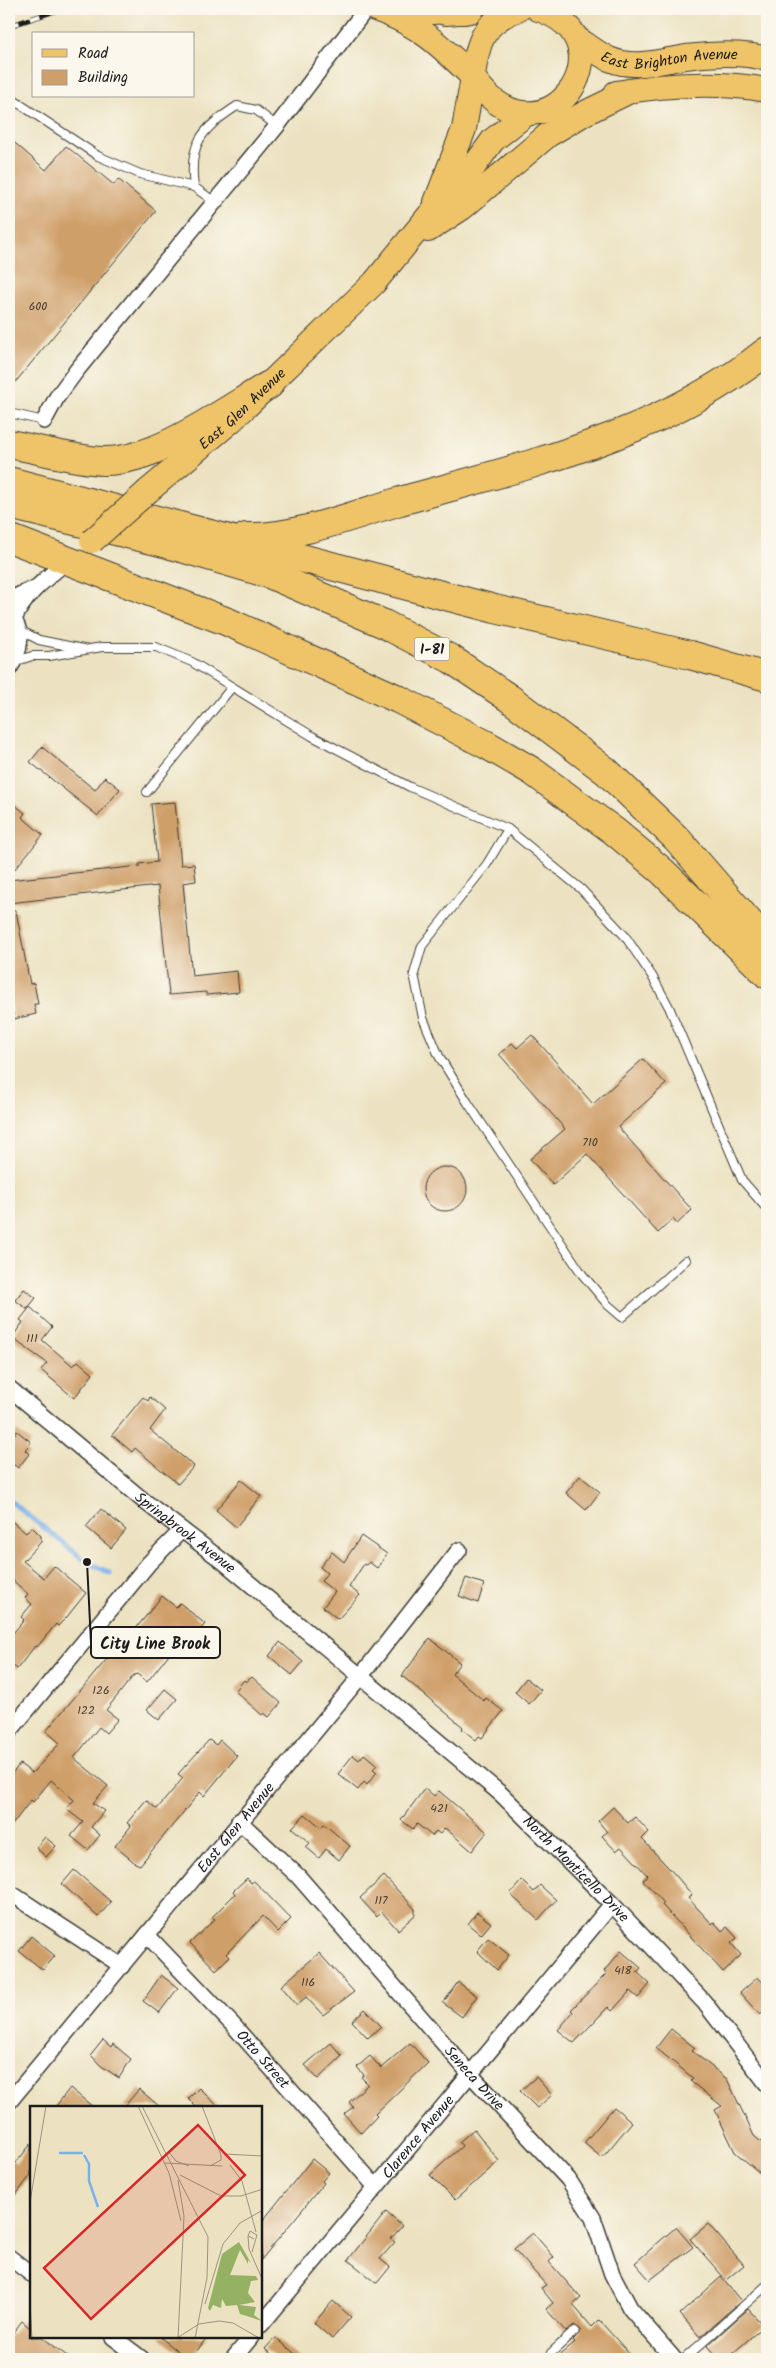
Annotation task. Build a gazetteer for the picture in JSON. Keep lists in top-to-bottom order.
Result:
{
  "streets": {
    "highway": ["I-81"],
    "main road": ["East Brighton Avenue", "East Glen Avenue"],
    "street": [
      "Springbrook Avenue",
      "North Monticello Drive",
      "Otto Street",
      "Seneca Drive",
      "Clarence Avenue"
    ]
  },
  "crossings": [
    ["East Brighton Avenue", "East Glen Avenue"],
    ["East Glen Avenue", "Springbrook Avenue"],
    ["East Glen Avenue", "North Monticello Drive"],
    ["East Glen Avenue", "Otto Street"],
    ["East Glen Avenue", "Seneca Drive"],
    ["Springbrook Avenue", "North Monticello Drive"],
    ["North Monticello Drive", "Clarence Avenue"],
    ["Otto Street", "Clarence Avenue"],
    ["Seneca Drive", "Clarence Avenue"]
  ],
  "places": ["City Line Brook"],
  "house_numbers": [
    "600",
    "710",
    "111",
    "126",
    "122",
    "421",
    "117",
    "418",
    "116"
  ],
  "legend": ["Road", "Building"]
}
